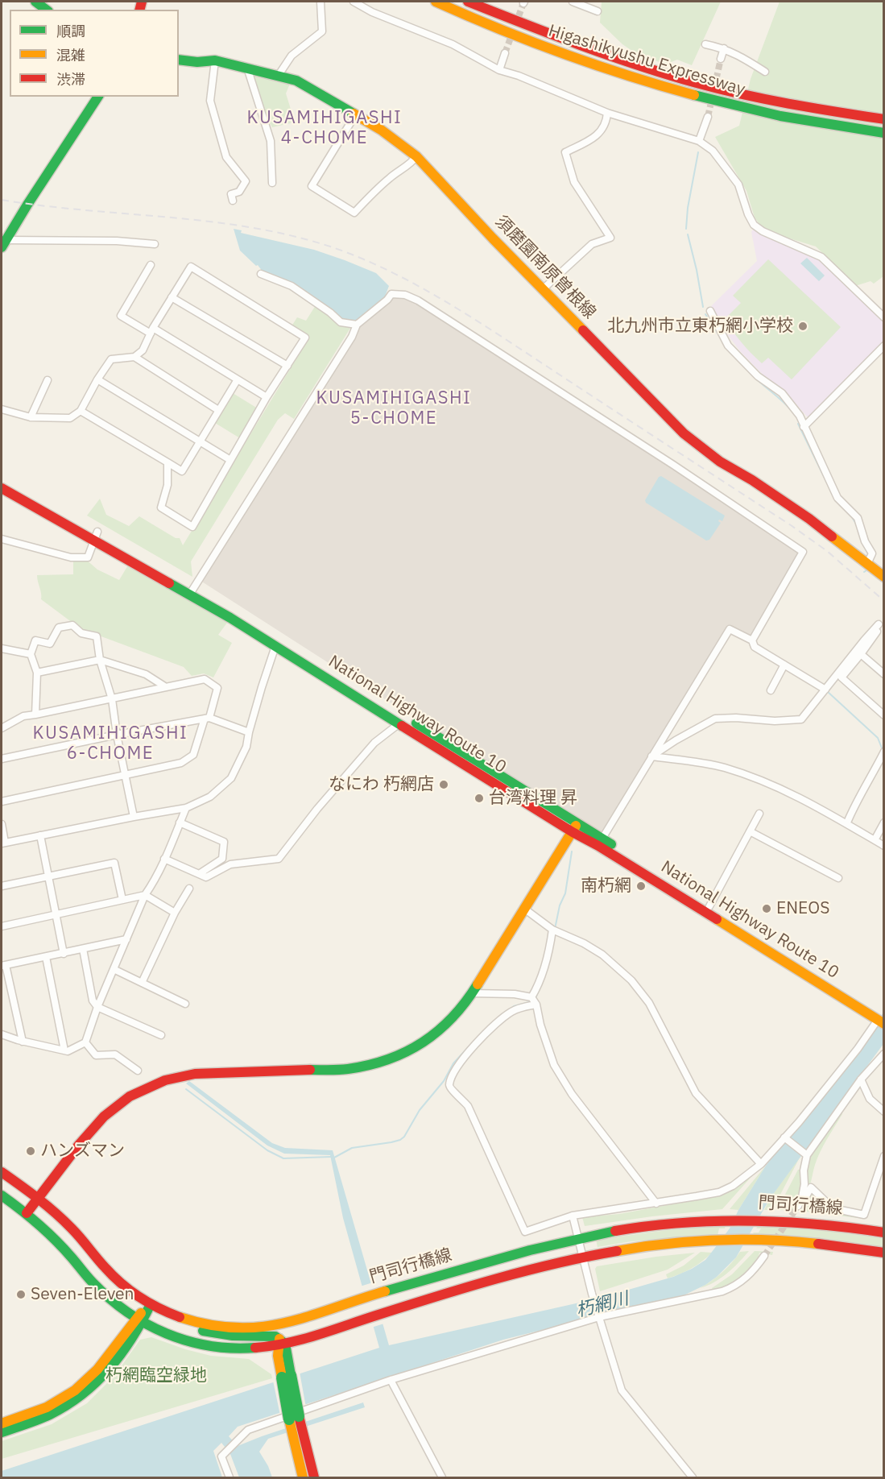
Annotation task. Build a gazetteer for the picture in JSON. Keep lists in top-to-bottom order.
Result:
{
  "streets": {
    "main road": [
      "Higashikyushu Expressway",
      "須磨園南原曽根線",
      "National Highway Route 10",
      "門司行橋線"
    ]
  },
  "districts": ["KUSAMIHIGASHI 4-CHOME", "KUSAMIHIGASHI 5-CHOME", "KUSAMIHIGASHI 6-CHOME"],
  "water": ["朽網川"],
  "parks": ["朽網臨空緑地"],
  "places": [
    "北九州市立東朽網小学校",
    "なにわ 朽網店",
    "台湾料理 昇",
    "南朽網",
    "ENEOS",
    "ハンズマン",
    "Seven-Eleven"
  ],
  "legend": ["順調", "混雑", "渋滞"]
}
